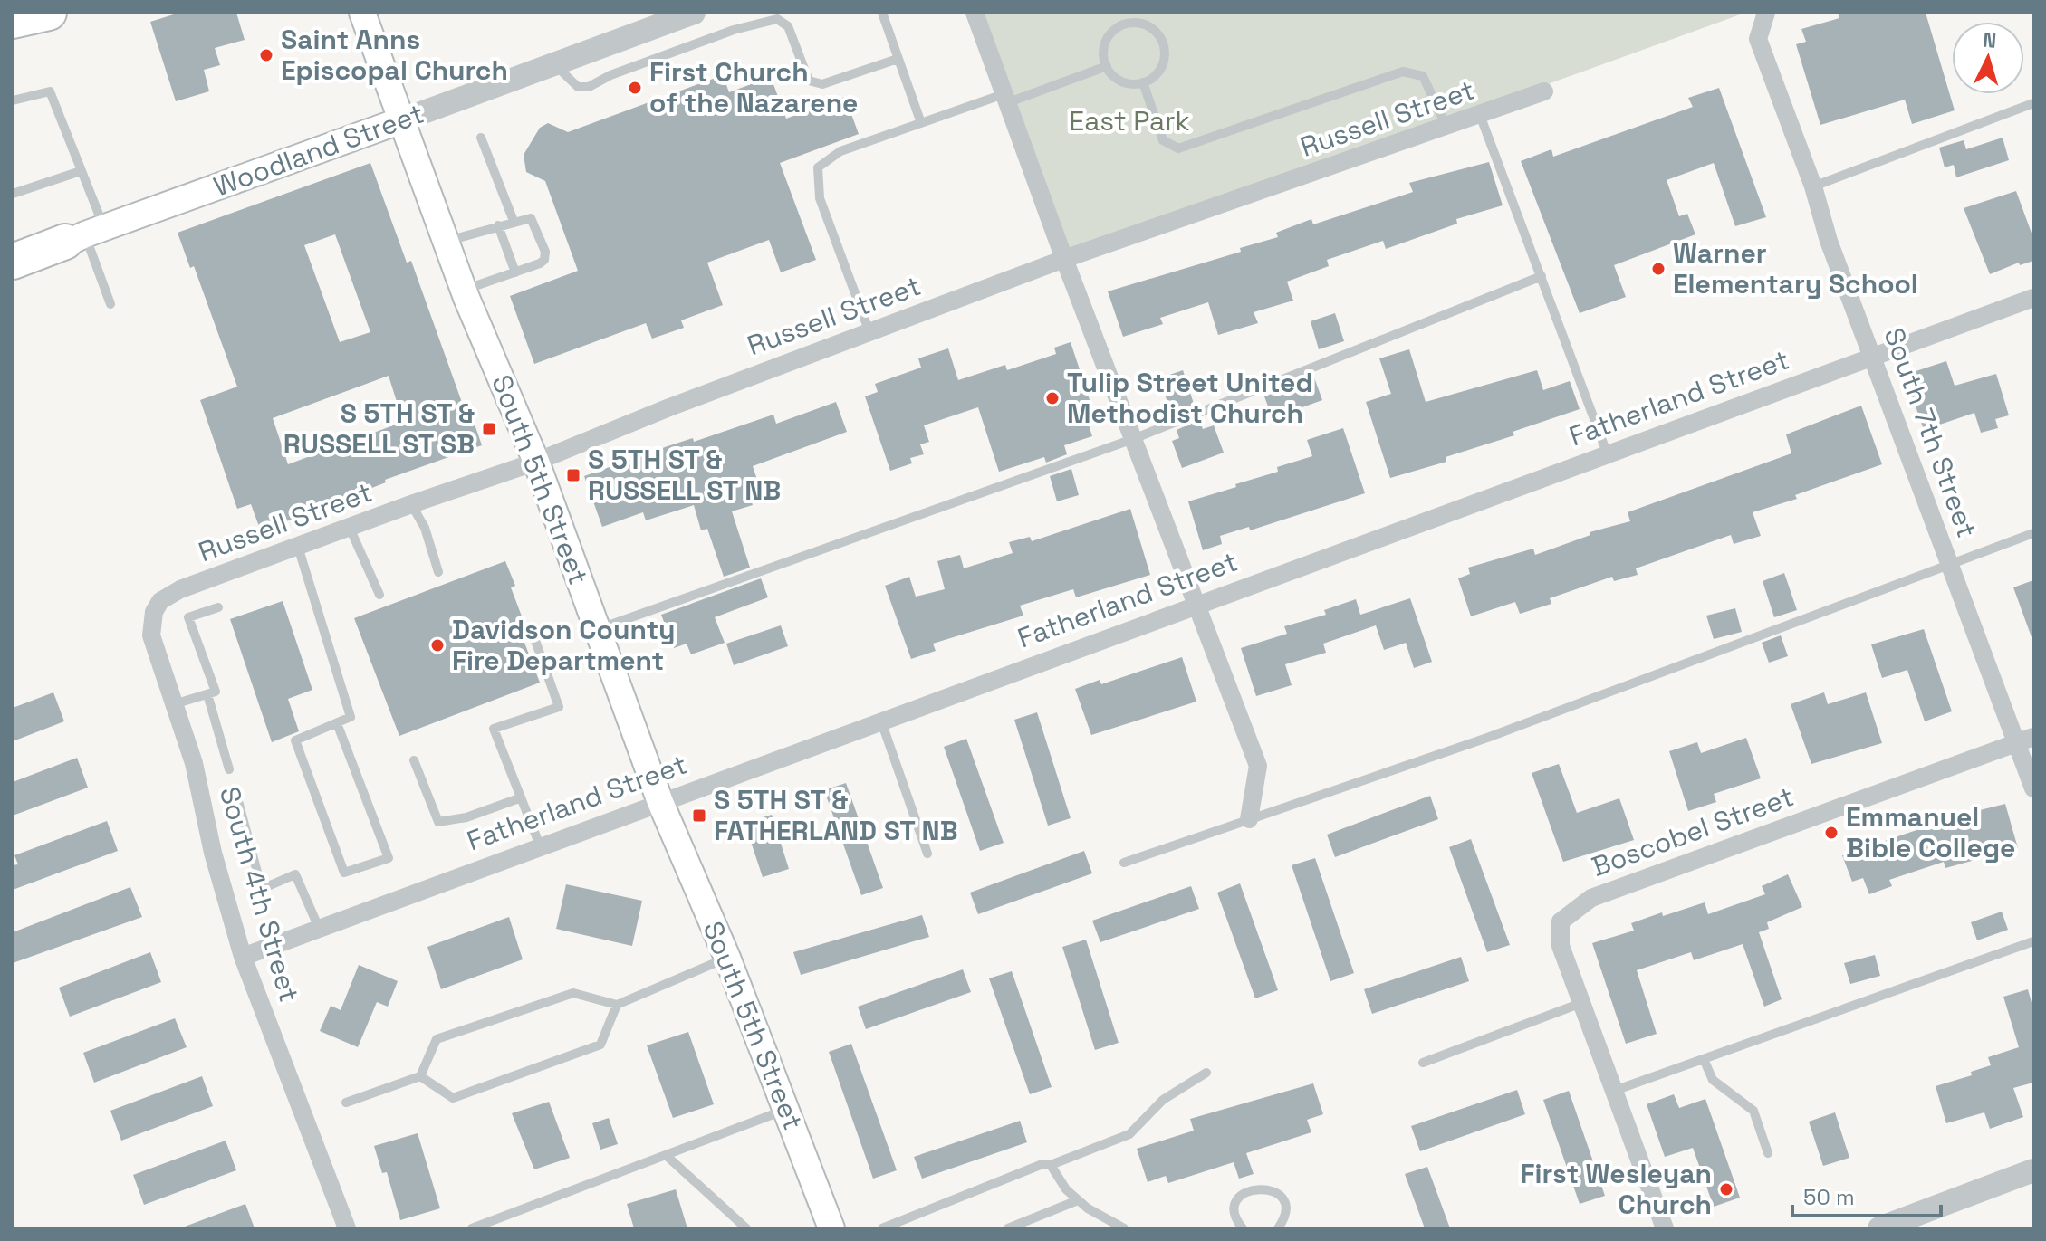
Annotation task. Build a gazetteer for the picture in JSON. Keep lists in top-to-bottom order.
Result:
{
  "streets": {
    "main road": ["Woodland Street", "South 5th Street"],
    "street": [
      "Russell Street",
      "Fatherland Street",
      "South 7th Street",
      "Boscobel Street",
      "South 4th Street"
    ]
  },
  "crossings": [
    ["Russell Street", "South 5th Street"],
    ["Russell Street", "South 4th Street"],
    ["Woodland Street", "South 5th Street"],
    ["Fatherland Street", "South 7th Street"],
    ["Fatherland Street", "South 5th Street"],
    ["Fatherland Street", "South 4th Street"],
    ["South 7th Street", "Boscobel Street"]
  ],
  "parks": ["East Park"],
  "places": {
    "other": [
      "Saint Anns Episcopal Church",
      "First Church of the Nazarene",
      "Warner Elementary School",
      "Tulip Street United Methodist Church",
      "Davidson County Fire Department",
      "Emmanuel Bible College",
      "First Wesleyan Church"
    ],
    "transit": ["S 5TH ST & RUSSELL ST SB", "S 5TH ST & RUSSELL ST NB", "S 5TH ST & FATHERLAND ST NB"]
  },
  "scale_bar": "50 m",
  "north": "top"
}
